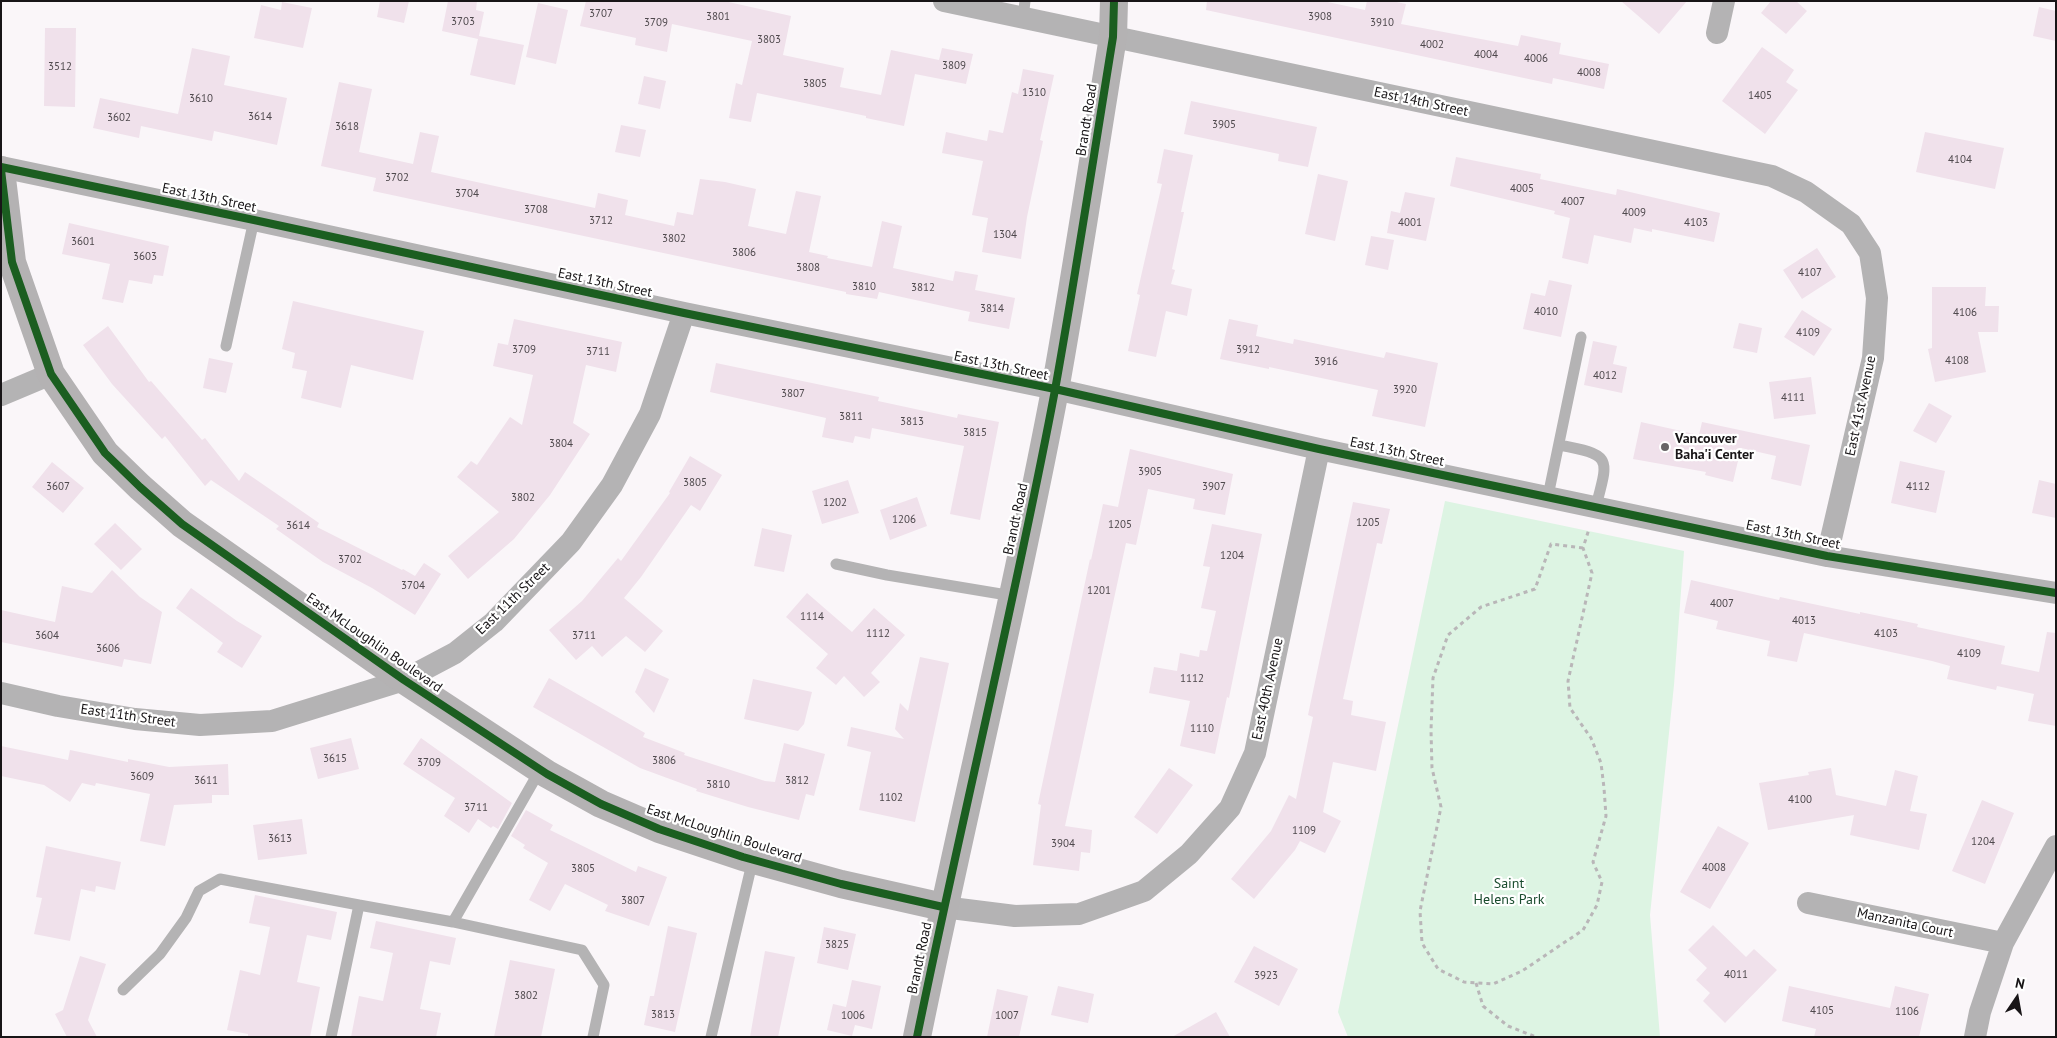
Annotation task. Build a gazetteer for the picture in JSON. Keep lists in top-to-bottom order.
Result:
{
  "streets": {
    "street": [
      "East 14th Street",
      "Brandt Road",
      "East 13th Street",
      "East 41st Avenue",
      "East 11th Street",
      "East McLoughlin Boulevard",
      "East 40th Avenue",
      "Manzanita Court"
    ]
  },
  "crossings": [
    ["East 14th Street", "Brandt Road"],
    ["East 14th Street", "East 41st Avenue"],
    ["Brandt Road", "East 13th Street"],
    ["Brandt Road", "East McLoughlin Boulevard"],
    ["East 13th Street", "East 41st Avenue"],
    ["East 13th Street", "East 11th Street"],
    ["East 13th Street", "East McLoughlin Boulevard"],
    ["East 13th Street", "East 40th Avenue"],
    ["East 11th Street", "East McLoughlin Boulevard"],
    ["East McLoughlin Boulevard", "East 40th Avenue"]
  ],
  "parks": ["Saint Helens Park"],
  "places": ["Vancouver Baha'i Center"],
  "house_numbers": [
    "3707",
    "3801",
    "3908",
    "3703",
    "3709",
    "3910",
    "3803",
    "4002",
    "4004",
    "4006",
    "3809",
    "3512",
    "4008",
    "3805",
    "1310",
    "1405",
    "3610",
    "3614",
    "3602",
    "3905",
    "3618",
    "4104",
    "3702",
    "4005",
    "3704",
    "4007",
    "3708",
    "4009",
    "3712",
    "4001",
    "4103",
    "1304",
    "3802",
    "3601",
    "3806",
    "3603",
    "3808",
    "4107",
    "3810",
    "3812",
    "3814",
    "4010",
    "4106",
    "4109",
    "3709",
    "3912",
    "3711",
    "4108",
    "3916",
    "4012",
    "3920",
    "3807",
    "4111",
    "3811",
    "3813",
    "3815",
    "3804",
    "3905",
    "3805",
    "3607",
    "3907",
    "4112",
    "3802",
    "1202",
    "1206",
    "1205",
    "1205",
    "3614",
    "1204",
    "3702",
    "3704",
    "1201",
    "4007",
    "1114",
    "4013",
    "1112",
    "4103",
    "3604",
    "3711",
    "3606",
    "4109",
    "1112",
    "1110",
    "3615",
    "3806",
    "3709",
    "3609",
    "3611",
    "3812",
    "3810",
    "1102",
    "4100",
    "3711",
    "1109",
    "3613",
    "1204",
    "3904",
    "4008",
    "3805",
    "3807",
    "3825",
    "4011",
    "3923",
    "3802",
    "4105",
    "1106",
    "3813",
    "1006",
    "1007"
  ],
  "north": "top"
}
